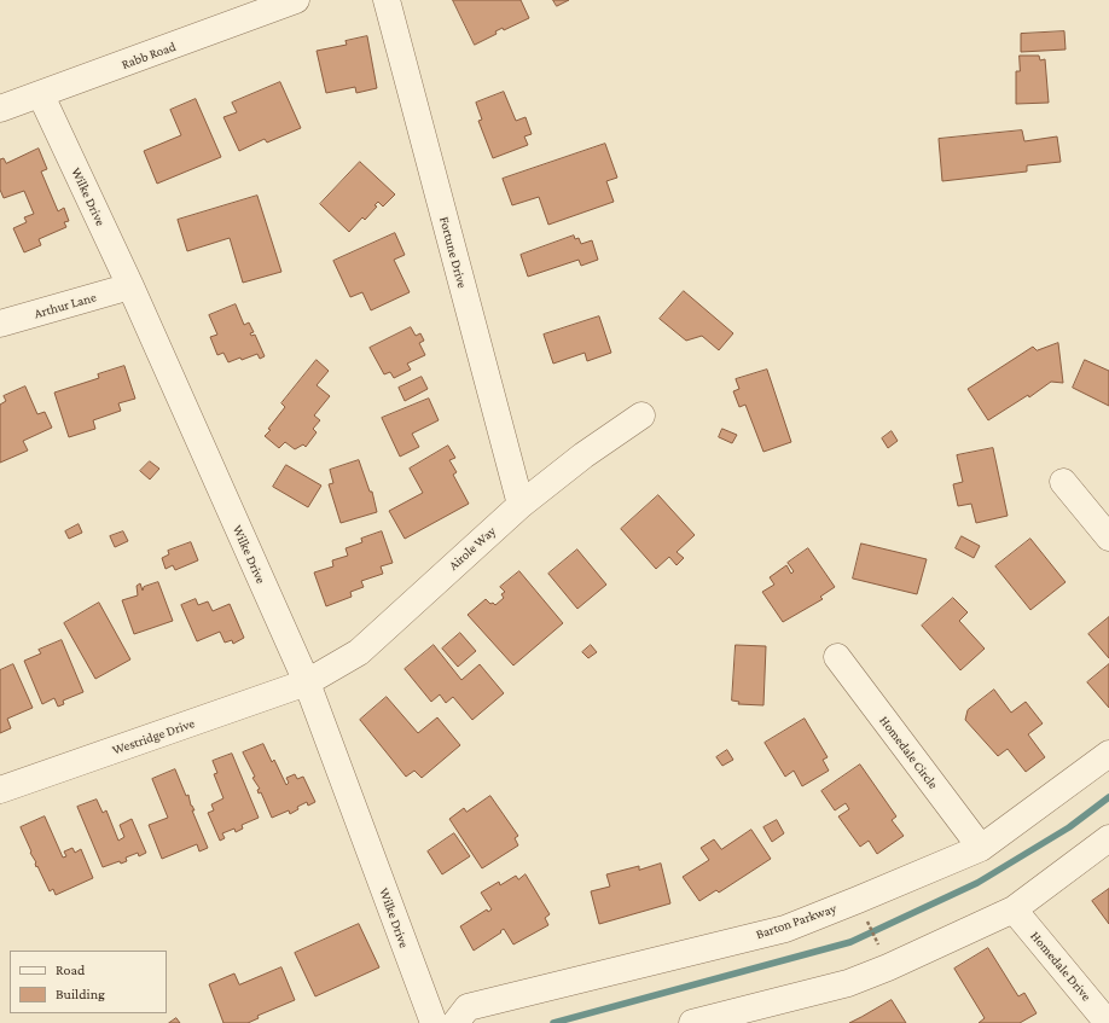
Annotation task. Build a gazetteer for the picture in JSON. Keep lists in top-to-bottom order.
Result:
{
  "streets": {
    "street": [
      "Rabb Road",
      "Wilke Drive",
      "Fortune Drive",
      "Arthur Lane",
      "Airole Way",
      "Westridge Drive",
      "Homedale Circle",
      "Barton Parkway",
      "Homedale Drive"
    ]
  },
  "crossings": [
    ["Rabb Road", "Wilke Drive"],
    ["Wilke Drive", "Arthur Lane"],
    ["Wilke Drive", "Airole Way"],
    ["Wilke Drive", "Westridge Drive"],
    ["Fortune Drive", "Airole Way"],
    ["Airole Way", "Westridge Drive"],
    ["Homedale Circle", "Barton Parkway"]
  ],
  "legend": ["Road", "Building"]
}
